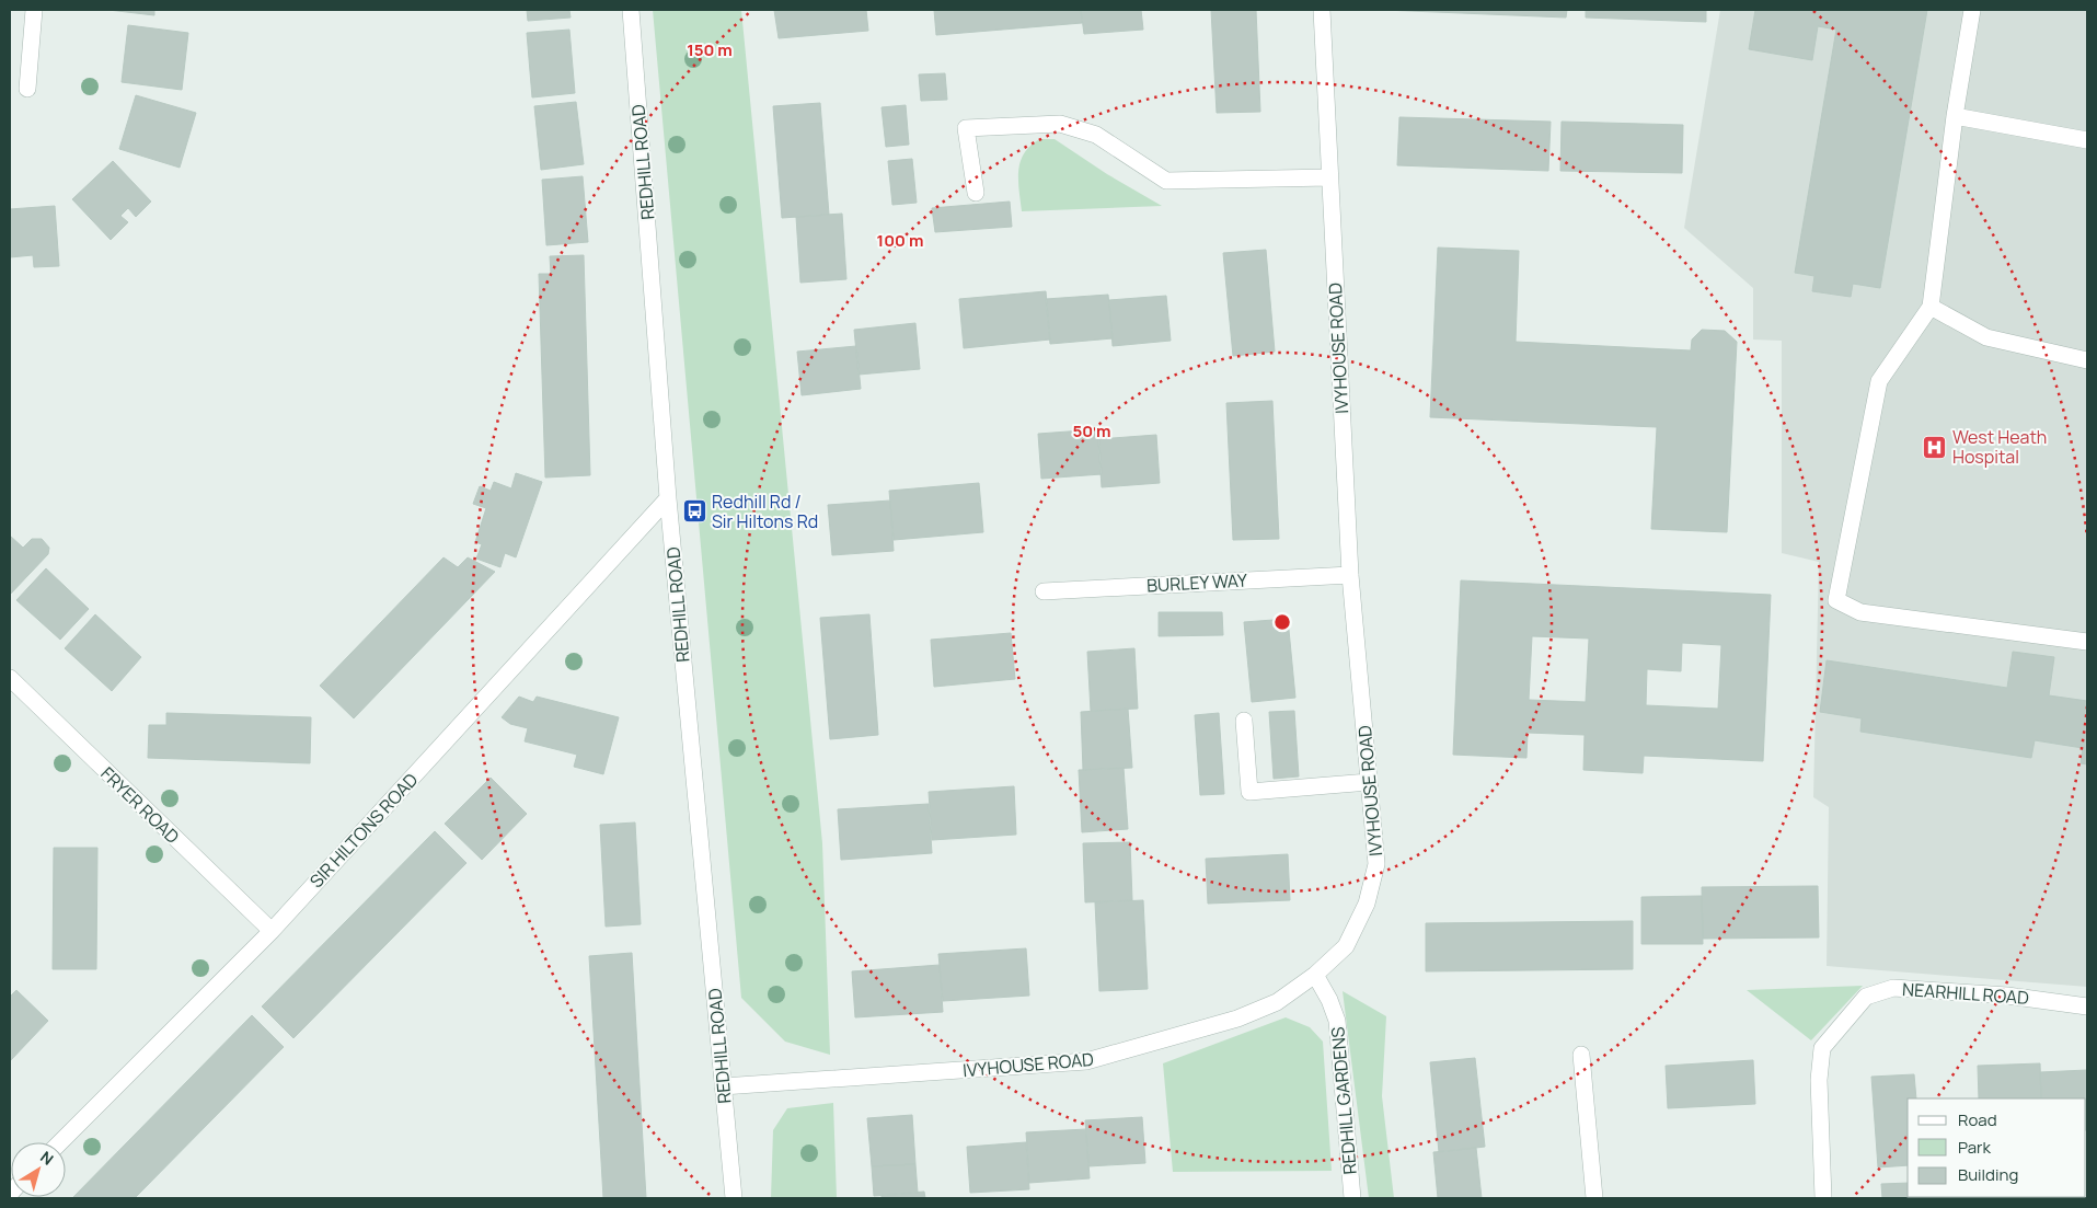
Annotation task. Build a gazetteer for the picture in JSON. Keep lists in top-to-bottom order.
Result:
{
  "streets": {
    "street": [
      "REDHILL ROAD",
      "IVYHOUSE ROAD",
      "BURLEY WAY",
      "FRYER ROAD",
      "SIR HILTONS ROAD",
      "NEARHILL ROAD",
      "REDHILL GARDENS"
    ]
  },
  "crossings": [
    ["REDHILL ROAD", "IVYHOUSE ROAD"],
    ["REDHILL ROAD", "SIR HILTONS ROAD"],
    ["IVYHOUSE ROAD", "BURLEY WAY"],
    ["IVYHOUSE ROAD", "REDHILL GARDENS"],
    ["FRYER ROAD", "SIR HILTONS ROAD"]
  ],
  "places": {
    "hospital": ["West Heath Hospital"],
    "bus stop": ["Redhill Rd / Sir Hiltons Rd"]
  },
  "legend": ["Road", "Park", "Building"],
  "north": "top right",
  "rings": ["150 m", "100 m", "50 m"]
}
